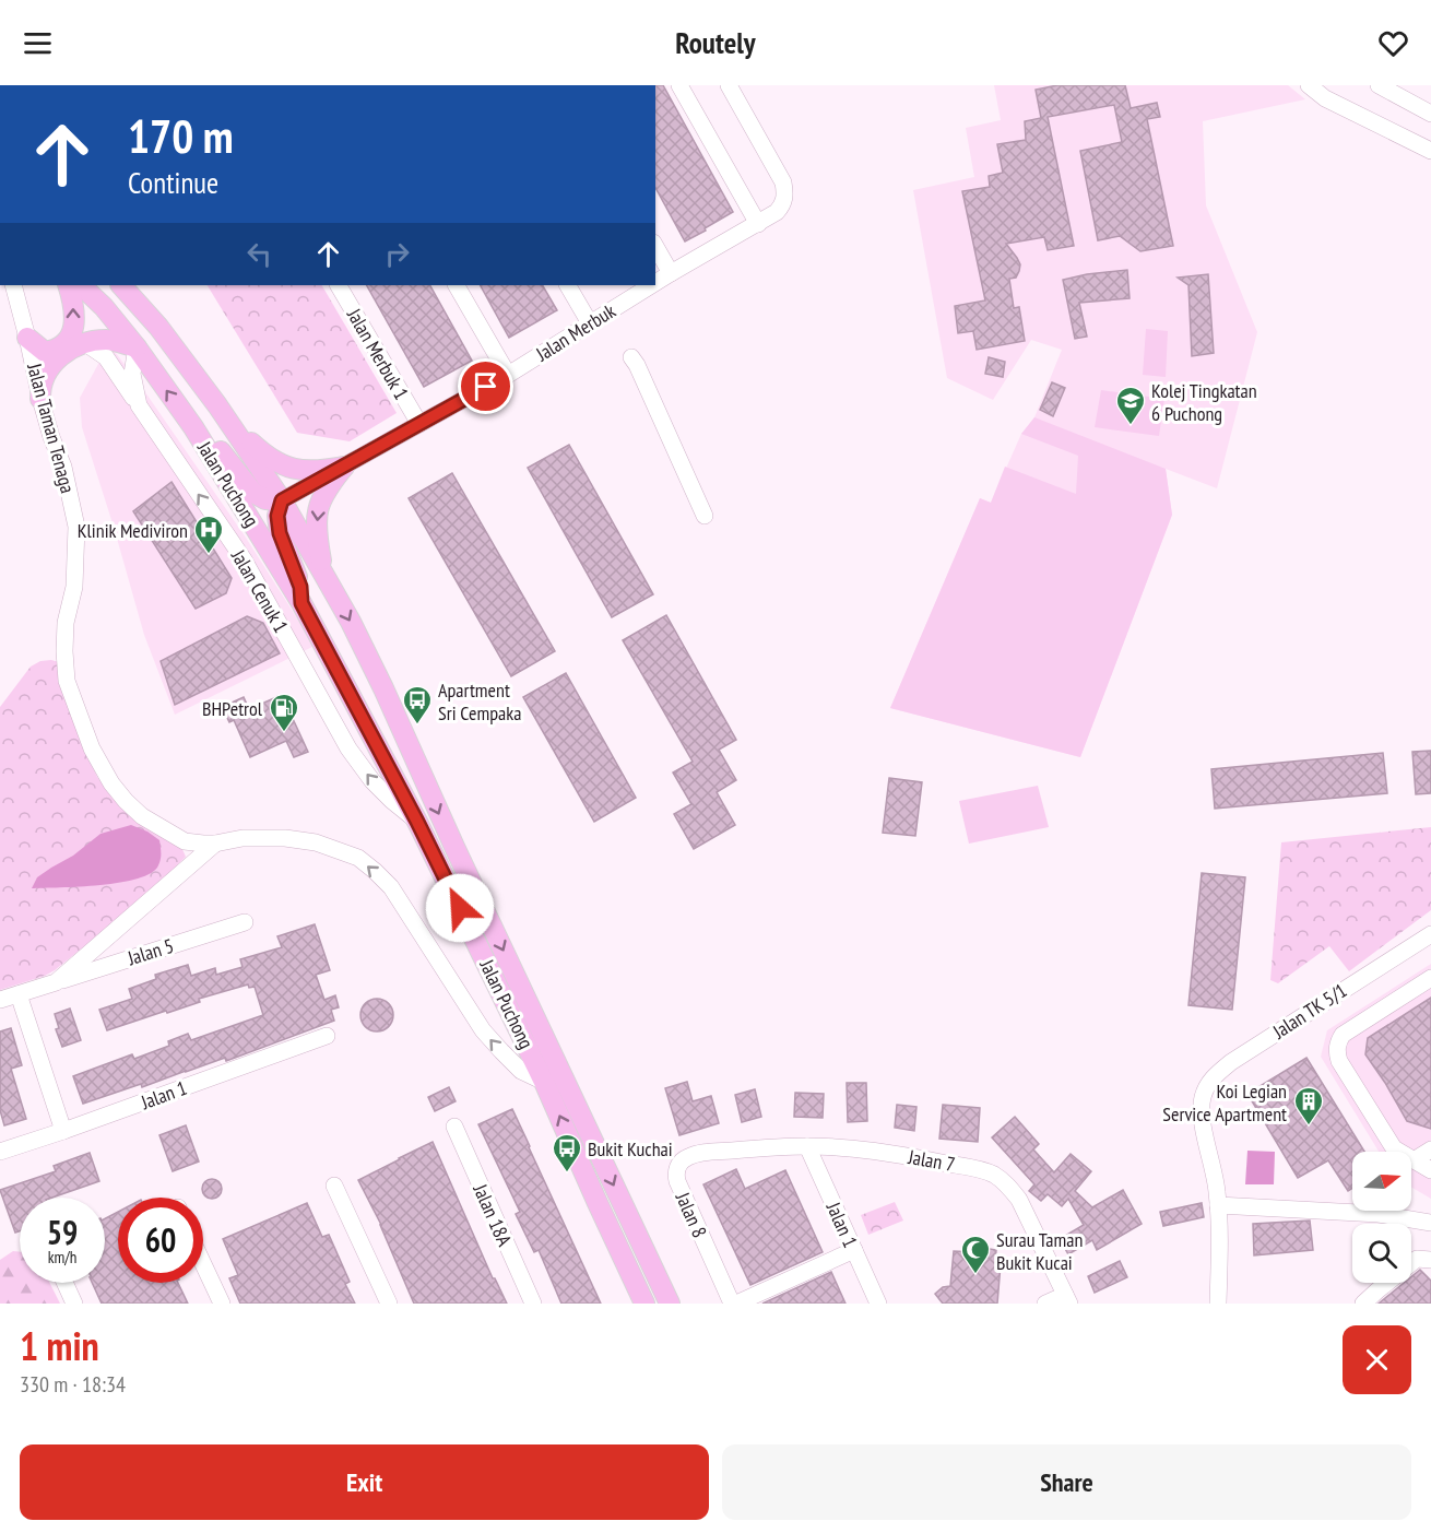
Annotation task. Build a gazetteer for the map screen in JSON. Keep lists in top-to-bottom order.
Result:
{
  "streets": {
    "main road": ["Jalan Puchong"],
    "street": [
      "Jalan Merbuk",
      "Jalan Merbuk 1",
      "Jalan Taman Tenaga",
      "Jalan Cenuk 1",
      "Jalan 5",
      "Jalan TK 5/1",
      "Jalan 1",
      "Jalan 7",
      "Jalan 18A",
      "Jalan 8"
    ]
  },
  "crossings": [
    ["Jalan Merbuk", "Jalan Merbuk 1"],
    ["Jalan Merbuk", "Jalan Puchong"],
    ["Jalan Taman Tenaga", "Jalan Puchong"],
    ["Jalan Taman Tenaga", "Jalan 5"],
    ["Jalan Puchong", "Jalan Cenuk 1"],
    ["Jalan 1", "Jalan 7"],
    ["Jalan 7", "Jalan 8"]
  ],
  "one_way": ["Jalan Taman Tenaga", "Jalan Cenuk 1"],
  "places": {
    "school or university": ["Kolej Tingkatan 6 Puchong"],
    "hospital": ["Klinik Mediviron"],
    "bus stop": ["Apartment Sri Cempaka", "Bukit Kuchai"],
    "fuel station": ["BHPetrol"],
    "building": ["Koi Legian Service Apartment"],
    "mosque": ["Surau Taman Bukit Kucai"]
  },
  "north": "right",
  "page": {
    "header": "Routely",
    "turn": ["170 m", "Continue"],
    "speed": "59 km/h",
    "limit": "60",
    "heading": ["1 min", "330 m · 18:34"],
    "buttons": ["Exit", "Share"]
  }
}
